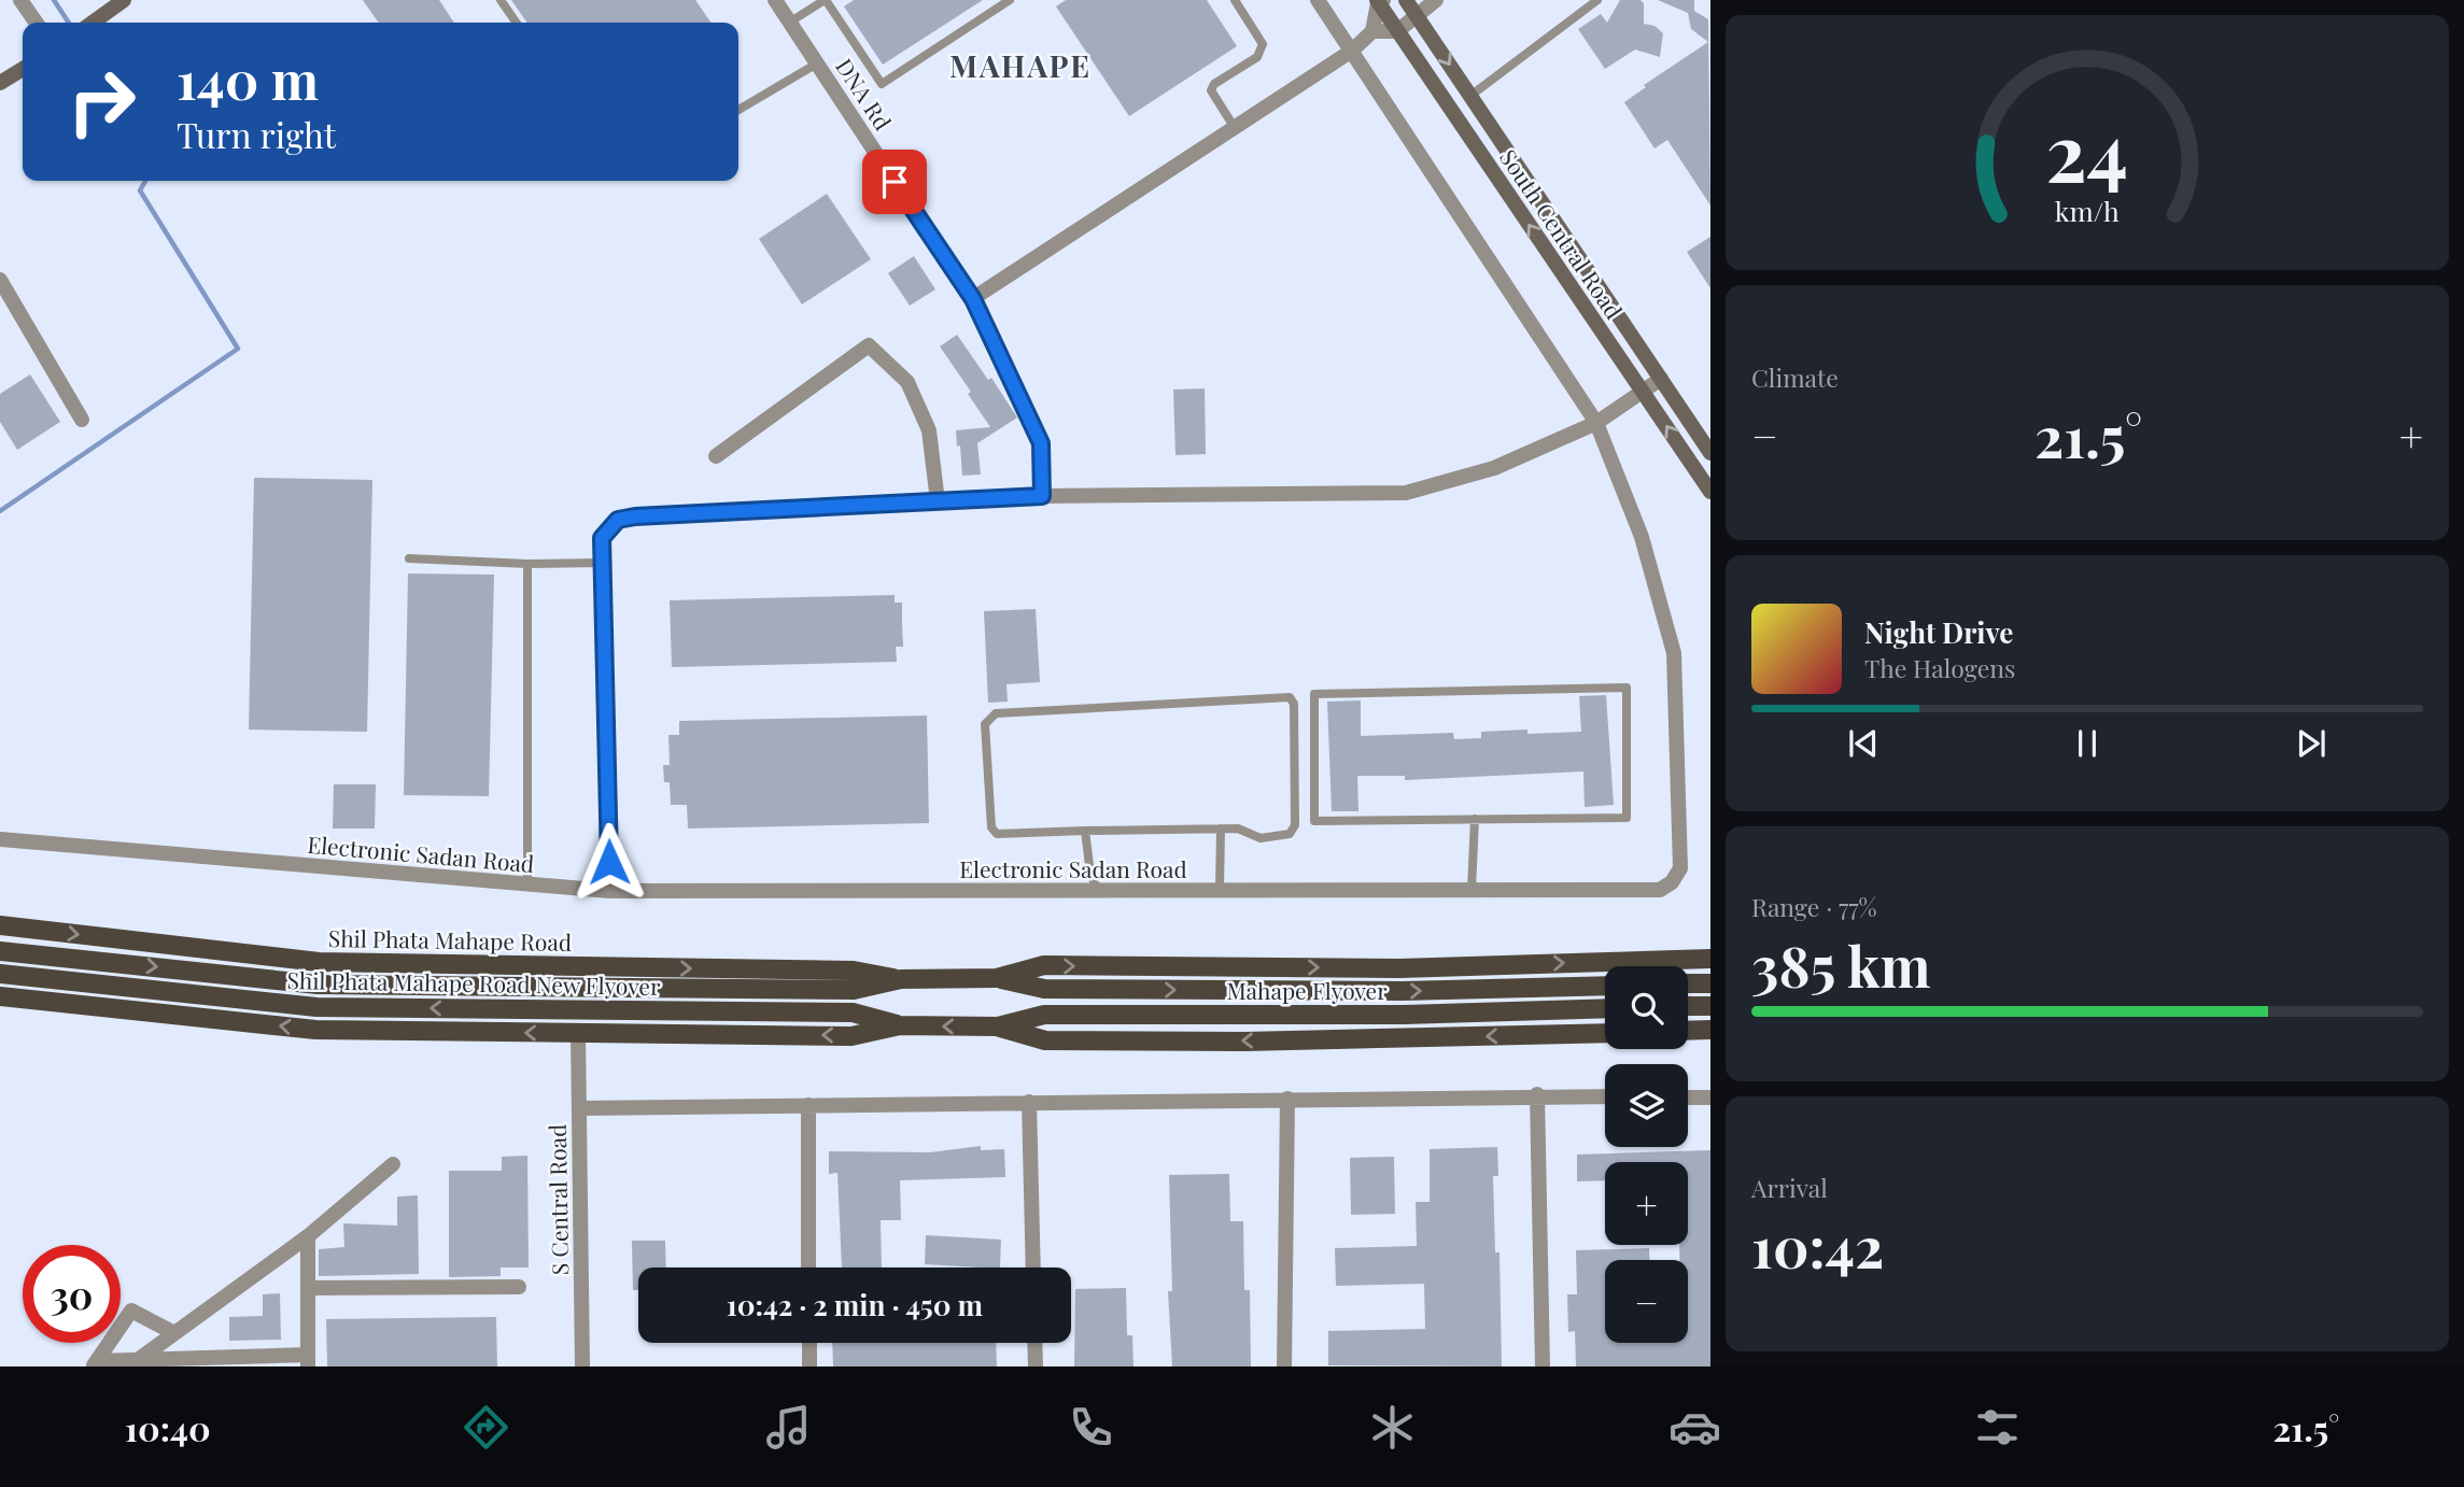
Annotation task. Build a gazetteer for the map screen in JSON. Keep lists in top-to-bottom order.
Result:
{
  "streets": {
    "main road": [
      "South Central Road",
      "Shil Phata Mahape Road",
      "Shil Phata Mahape Road New Flyover",
      "Mahape Flyover"
    ],
    "street": ["DNA Rd", "Electronic Sadan Road", "S Central Road"]
  },
  "crossings": [
    ["Shil Phata Mahape Road", "Shil Phata Mahape Road New Flyover"]
  ],
  "districts": ["MAHAPE"],
  "page": {
    "turn": ["140 m", "Turn right"],
    "tile": [
      "Climate",
      ["Range · 77%", "385 km"],
      ["Arrival", "10:42"]
    ],
    "heat": ["−", "21.5°", "+"],
    "song": ["Night Drive", "The Halogens"],
    "map_buttons": ["+", "−"],
    "limit": "30",
    "trip": "10:42 · 2 min · 450 m",
    "tabs": ["10:40", "21.5°"],
    "gauge": ["24", "km/h"]
  }
}
